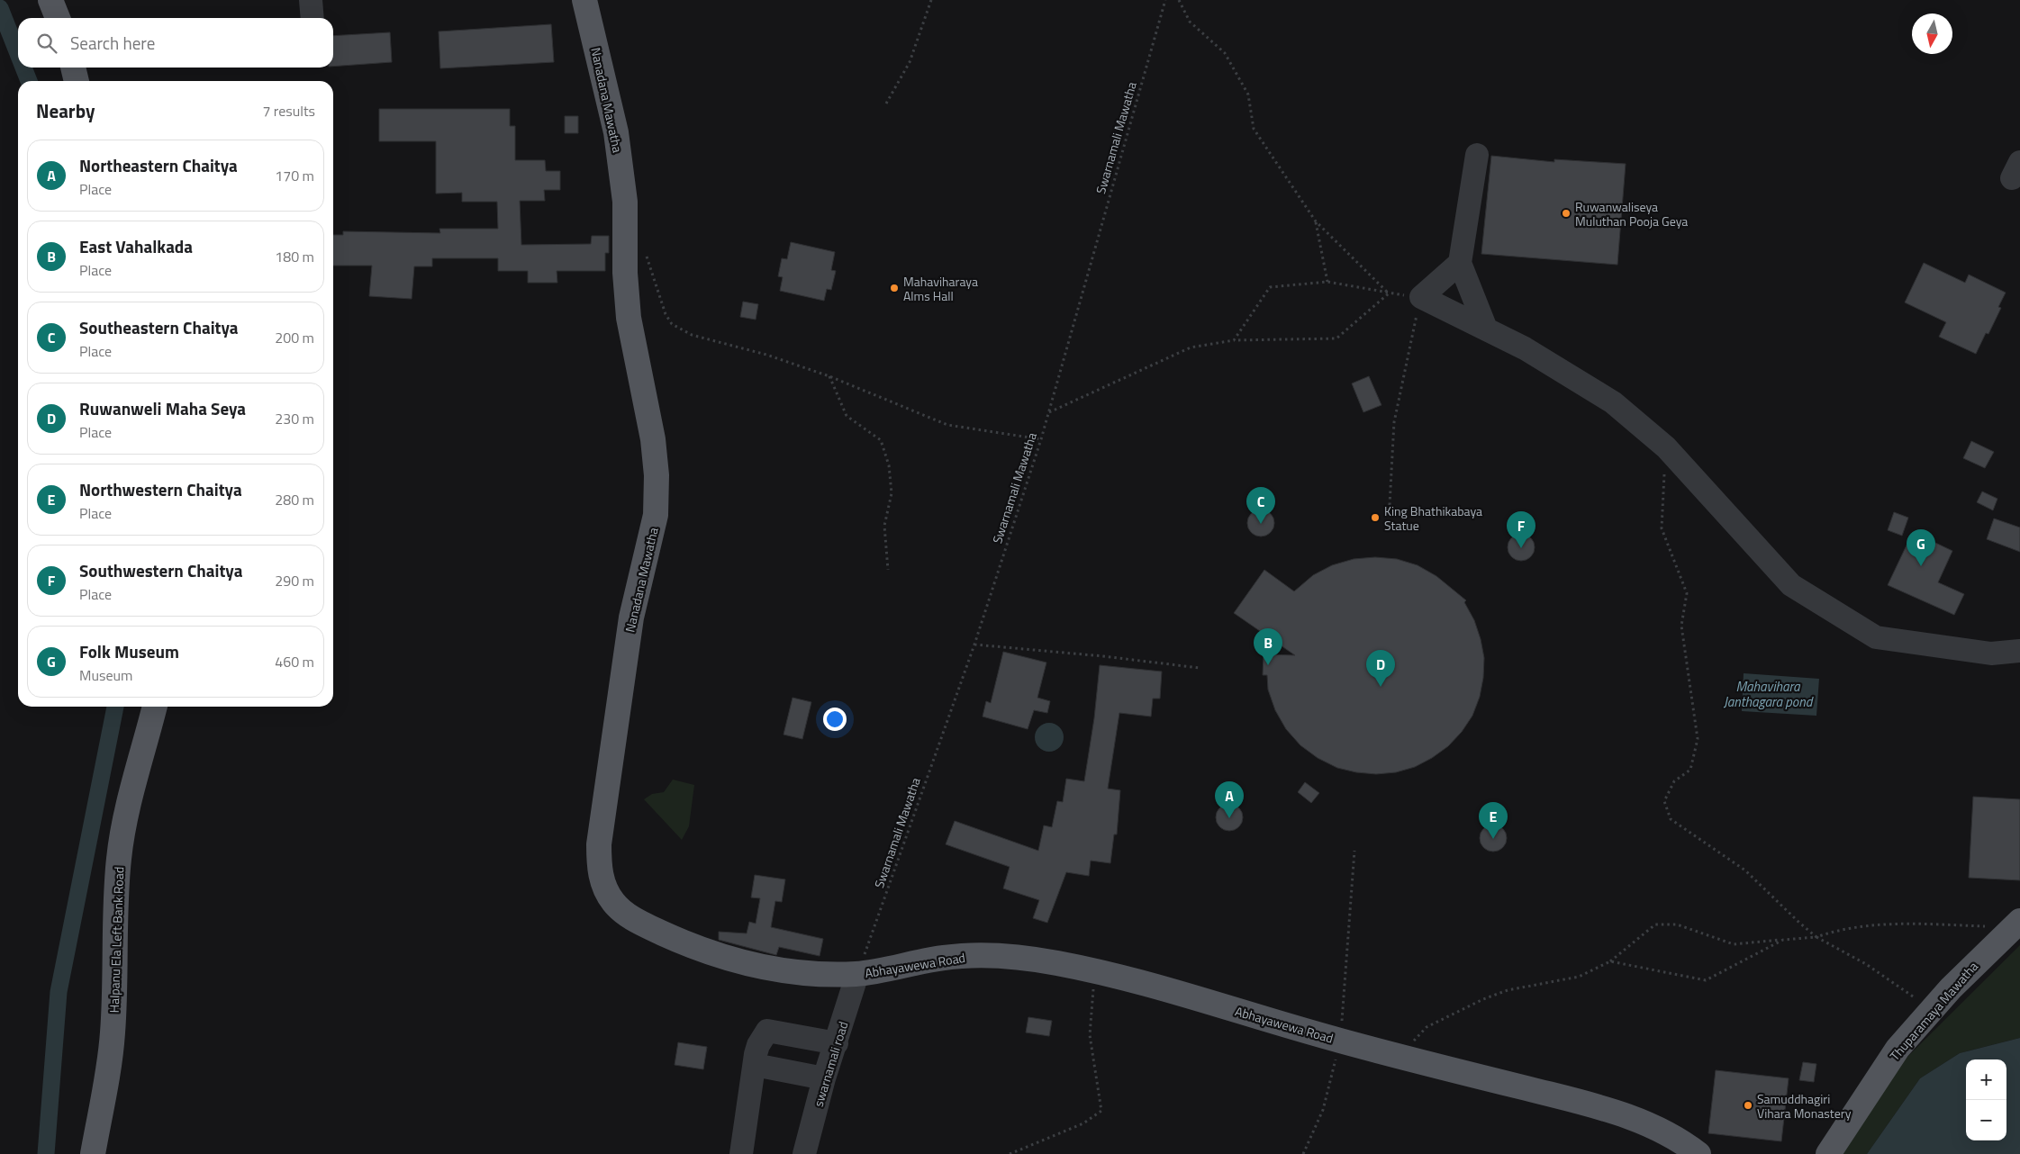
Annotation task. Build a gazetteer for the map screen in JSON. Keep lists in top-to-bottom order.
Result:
{
  "streets": {
    "main road": [
      "Nanadana Mawatha",
      "Halpanu Ela Left Bank Road",
      "Abhayawewa Road",
      "Thuparamaya Mawatha"
    ],
    "street": ["swarnamali road"],
    "path": ["Swarnamali Mawatha"]
  },
  "crossings": [
    ["Nanadana Mawatha", "Swarnamali Mawatha"],
    ["Nanadana Mawatha", "Abhayawewa Road"],
    ["Nanadana Mawatha", "swarnamali road"],
    ["Swarnamali Mawatha", "Abhayawewa Road"],
    ["Swarnamali Mawatha", "swarnamali road"],
    ["Abhayawewa Road", "swarnamali road"]
  ],
  "water": ["Mahavihara Janthagara pond"],
  "places": [
    "Ruwanwaliseya Muluthan Pooja Geya",
    "Mahaviharaya Alms Hall",
    "King Bhathikabaya Statue",
    "Samuddhagiri Vihara Monastery"
  ],
  "north": "bottom",
  "page": {
    "search": "Search here",
    "heading": ["Nearby", "7 results"],
    "list": [
      {
        "mark": "A",
        "name": "Northeastern Chaitya",
        "note": "Place",
        "value": "170 m"
      },
      {
        "mark": "B",
        "name": "East Vahalkada",
        "note": "Place",
        "value": "180 m"
      },
      {
        "mark": "C",
        "name": "Southeastern Chaitya",
        "note": "Place",
        "value": "200 m"
      },
      {
        "mark": "D",
        "name": "Ruwanweli Maha Seya",
        "note": "Place",
        "value": "230 m"
      },
      {
        "mark": "E",
        "name": "Northwestern Chaitya",
        "note": "Place",
        "value": "280 m"
      },
      {
        "mark": "F",
        "name": "Southwestern Chaitya",
        "note": "Place",
        "value": "290 m"
      },
      {
        "mark": "G",
        "name": "Folk Museum",
        "note": "Museum",
        "value": "460 m"
      }
    ],
    "pins": [
      "C",
      "F",
      "G",
      "B",
      "D",
      "A",
      "E"
    ],
    "map_buttons": ["+", "−"]
  }
}
